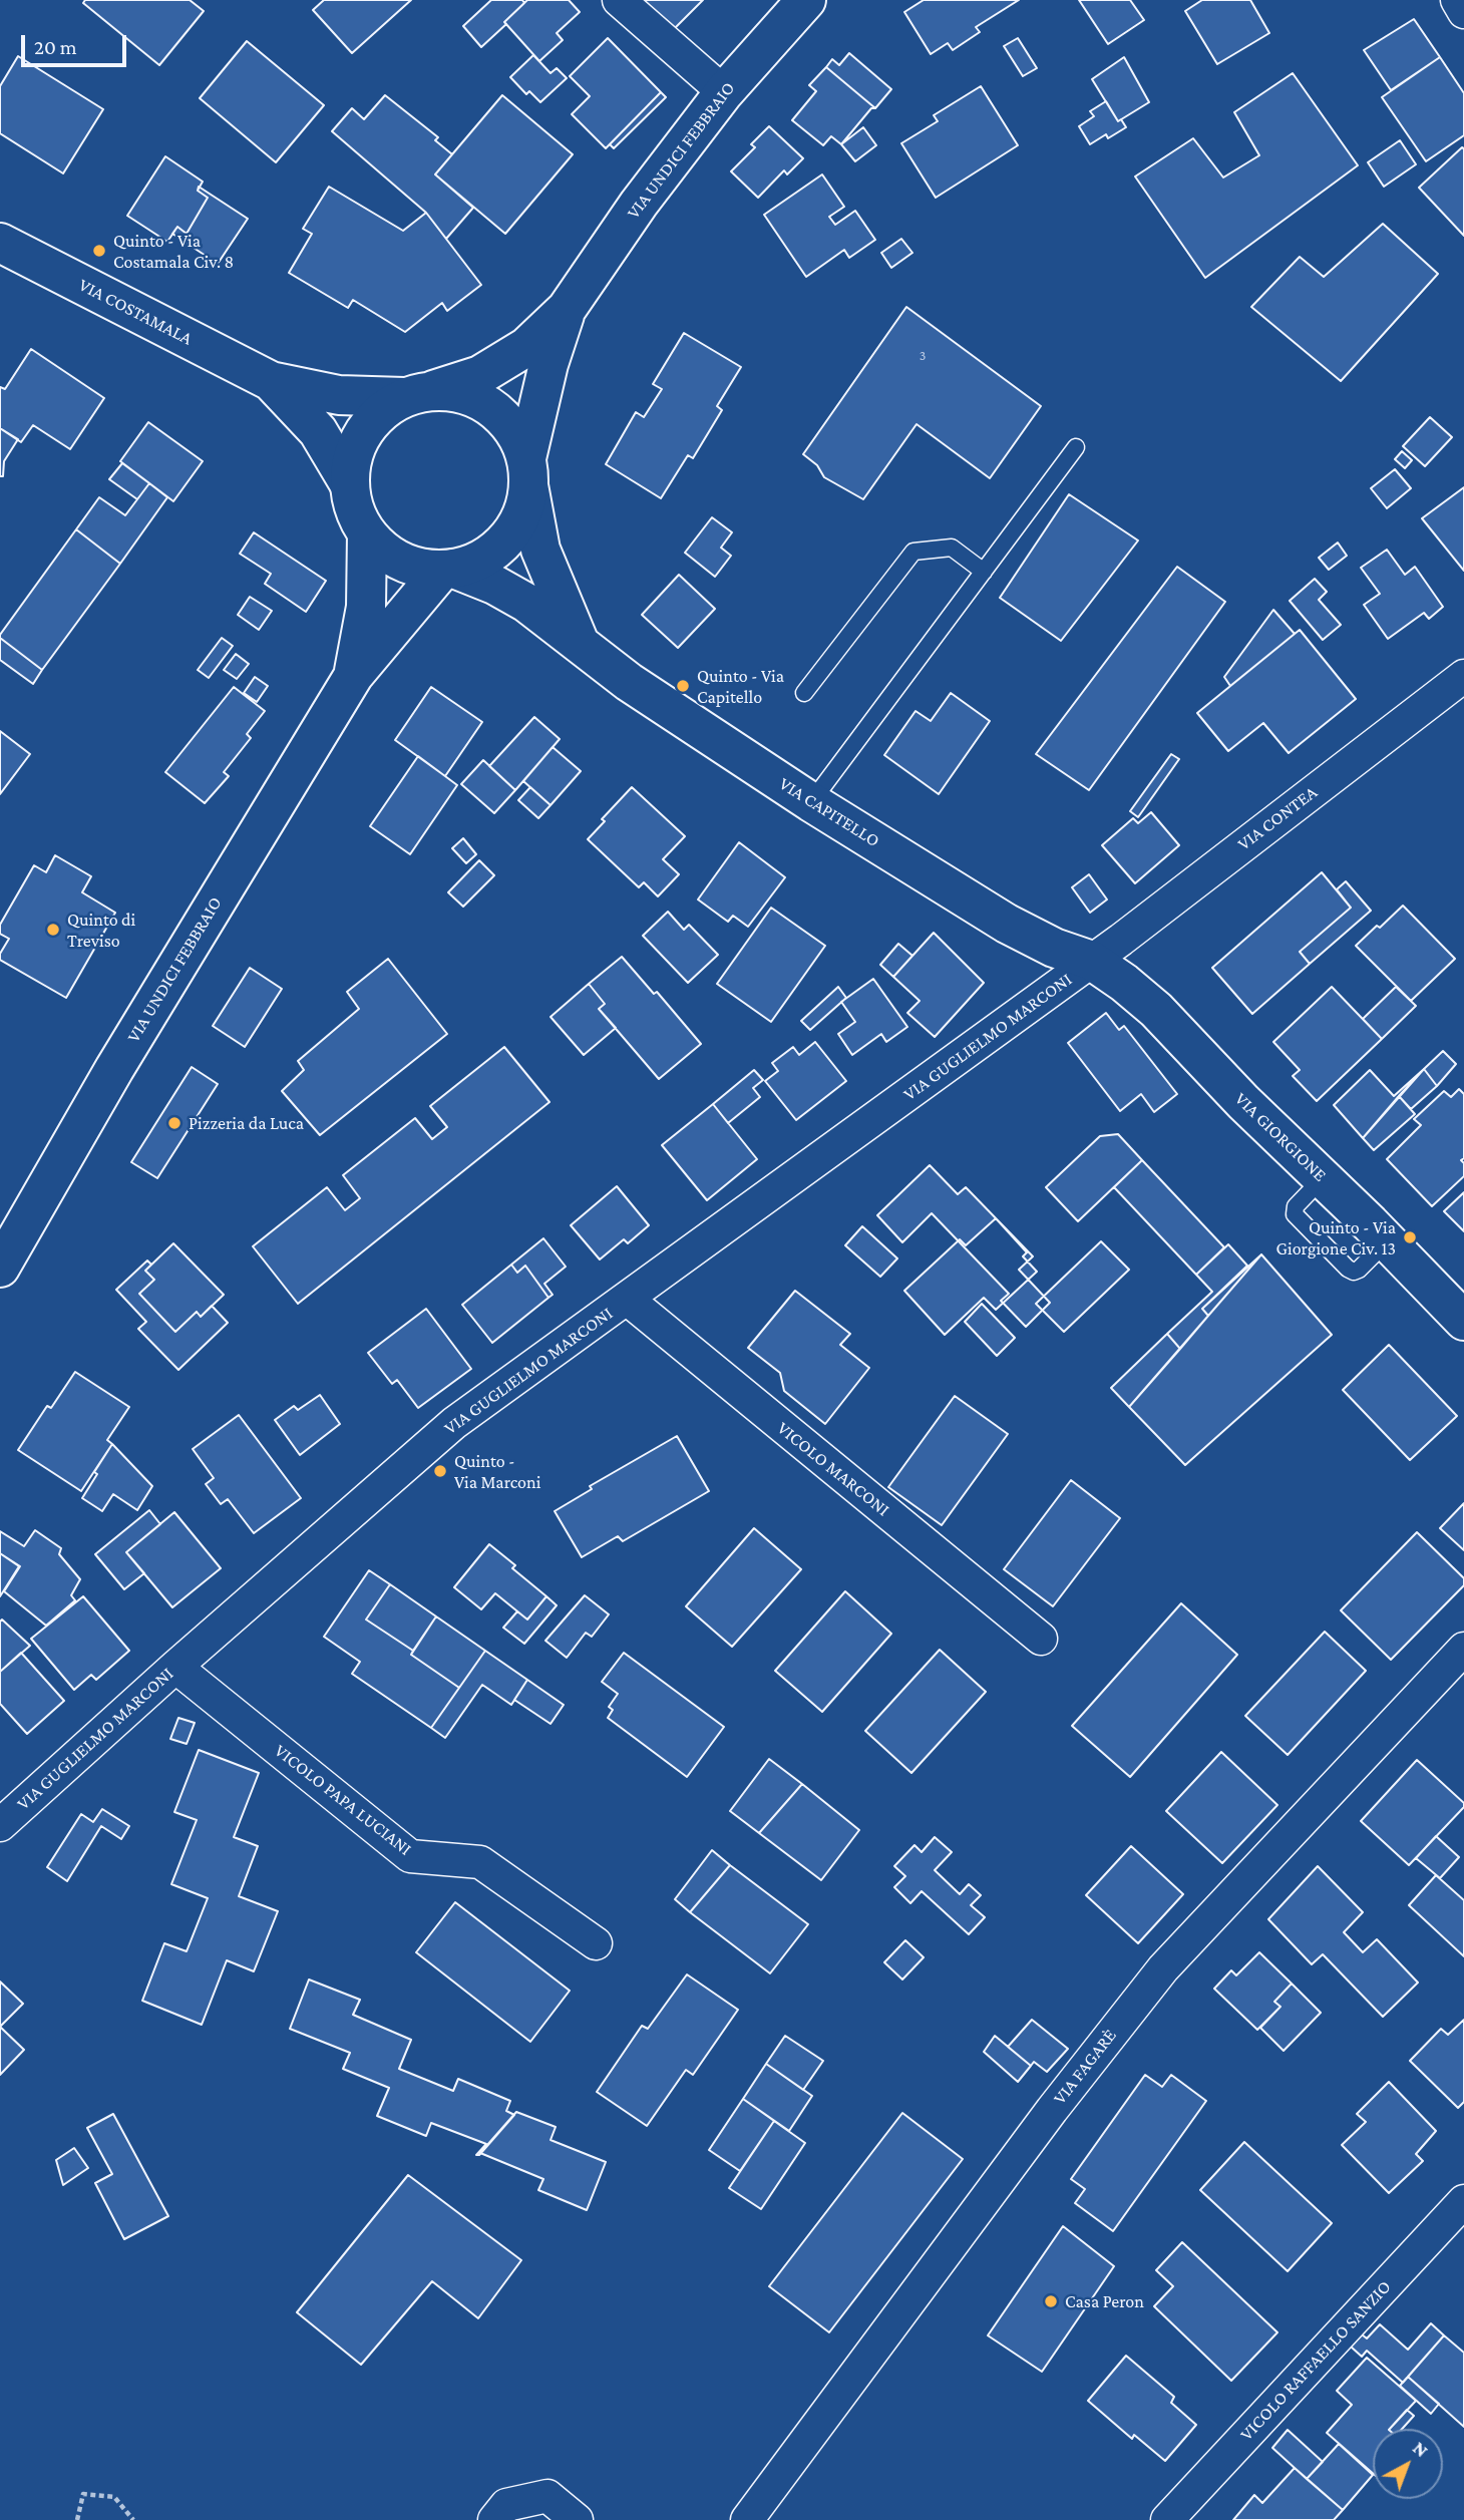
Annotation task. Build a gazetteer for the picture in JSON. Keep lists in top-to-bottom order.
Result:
{
  "streets": {
    "main road": [
      "VIA UNDICI FEBBRAIO",
      "VIA COSTAMALA",
      "VIA CAPITELLO",
      "VIA GIORGIONE"
    ],
    "street": [
      "VIA CONTEA",
      "VIA GUGLIELMO MARCONI",
      "VICOLO MARCONI",
      "VICOLO PAPA LUCIANI",
      "VIA FAGARÈ",
      "VICOLO RAFFAELLO SANZIO"
    ]
  },
  "crossings": [
    ["VIA UNDICI FEBBRAIO", "VIA COSTAMALA"],
    ["VIA UNDICI FEBBRAIO", "VIA CAPITELLO"],
    ["VIA COSTAMALA", "VIA CAPITELLO"],
    ["VIA CAPITELLO", "VIA CONTEA"],
    ["VIA CAPITELLO", "VIA GUGLIELMO MARCONI"],
    ["VIA CAPITELLO", "VIA GIORGIONE"],
    ["VIA CONTEA", "VIA GUGLIELMO MARCONI"],
    ["VIA CONTEA", "VIA GIORGIONE"],
    ["VIA GUGLIELMO MARCONI", "VIA GIORGIONE"],
    ["VIA GUGLIELMO MARCONI", "VICOLO MARCONI"],
    ["VIA GUGLIELMO MARCONI", "VICOLO PAPA LUCIANI"]
  ],
  "places": [
    "Quinto - Via Costamala Civ. 8",
    "Quinto - Via Capitello",
    "Quinto di Treviso",
    "Pizzeria da Luca",
    "Quinto - Via Giorgione Civ. 13",
    "Quinto - Via Marconi",
    "Casa Peron"
  ],
  "house_numbers": ["3"],
  "scale_bar": "20 m",
  "north": "top right"
}
